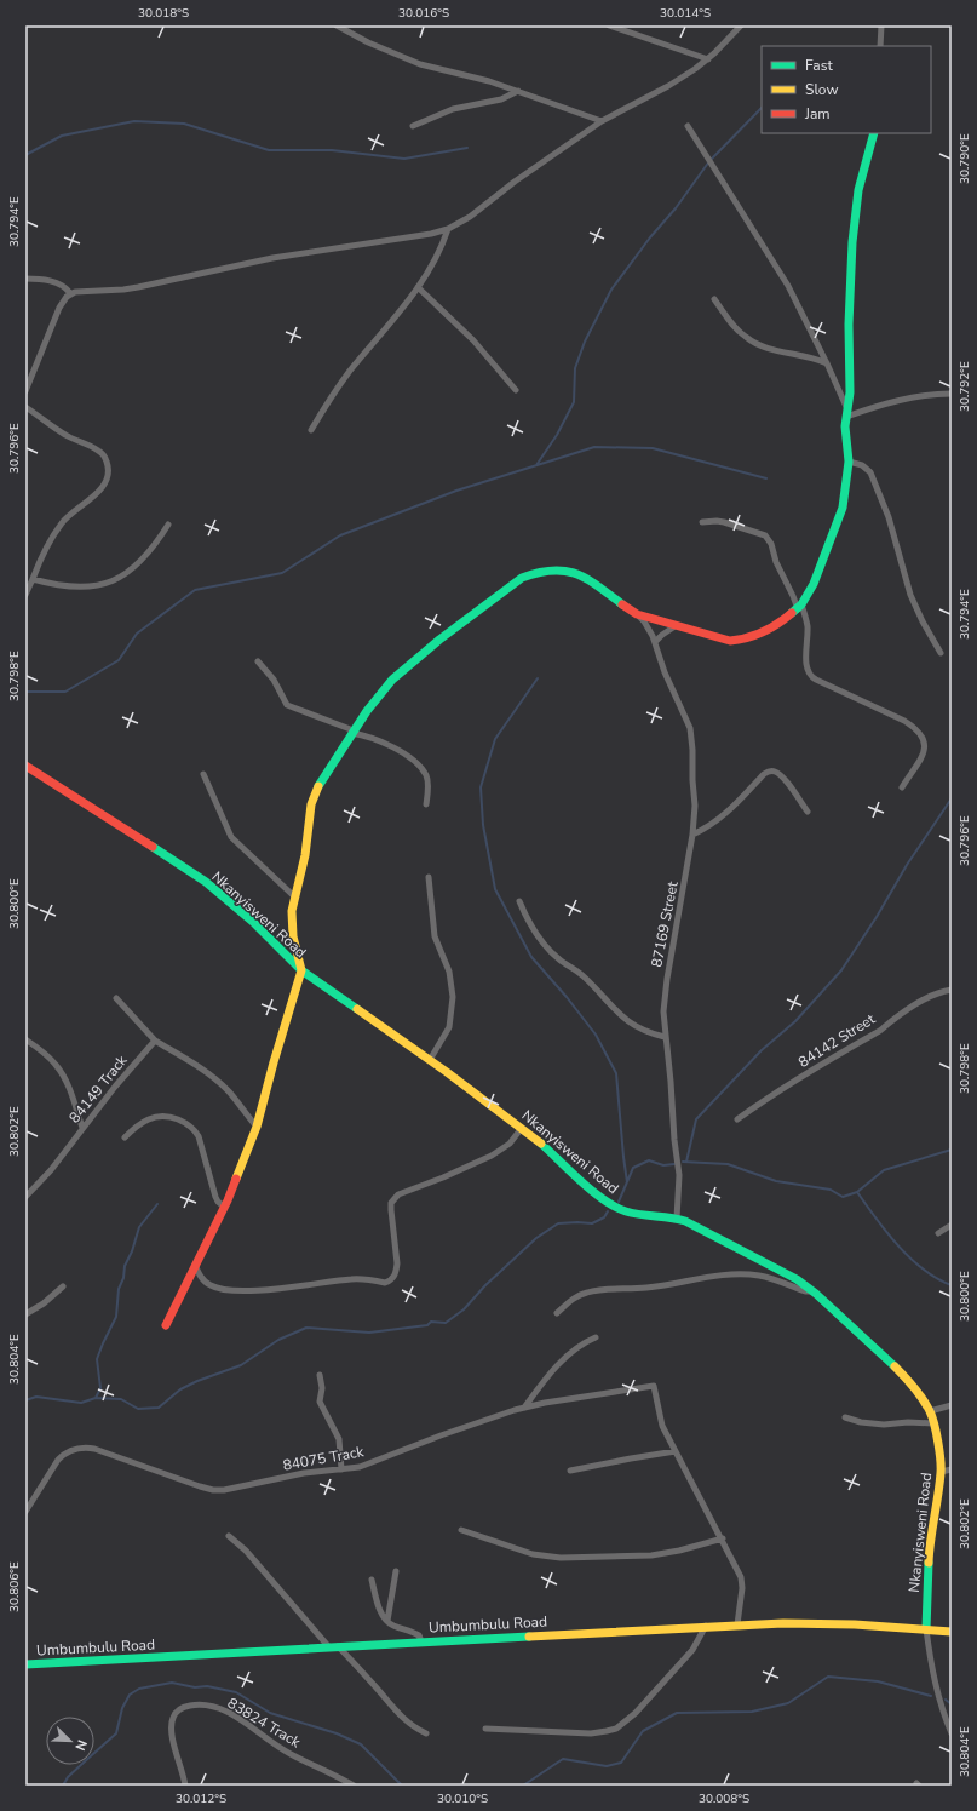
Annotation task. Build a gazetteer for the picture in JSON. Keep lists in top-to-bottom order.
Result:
{
  "streets": {
    "street": [
      "Nkanyisweni Road",
      "87169 Street",
      "84142 Street",
      "84149 Track",
      "84075 Track",
      "Umbumbulu Road",
      "83824 Track"
    ]
  },
  "crossings": [
    ["Nkanyisweni Road", "87169 Street"],
    ["Nkanyisweni Road", "Umbumbulu Road"]
  ],
  "legend": ["Fast", "Slow", "Jam"],
  "north": "bottom right",
  "coordinates": [
    "30.018°S",
    "30.016°S",
    "30.014°S",
    "30.790°E",
    "30.794°E",
    "30.792°E",
    "30.796°E",
    "30.798°E",
    "30.800°E",
    "30.802°E",
    "30.804°E",
    "30.806°E",
    "30.012°S",
    "30.010°S",
    "30.008°S"
  ]
}
